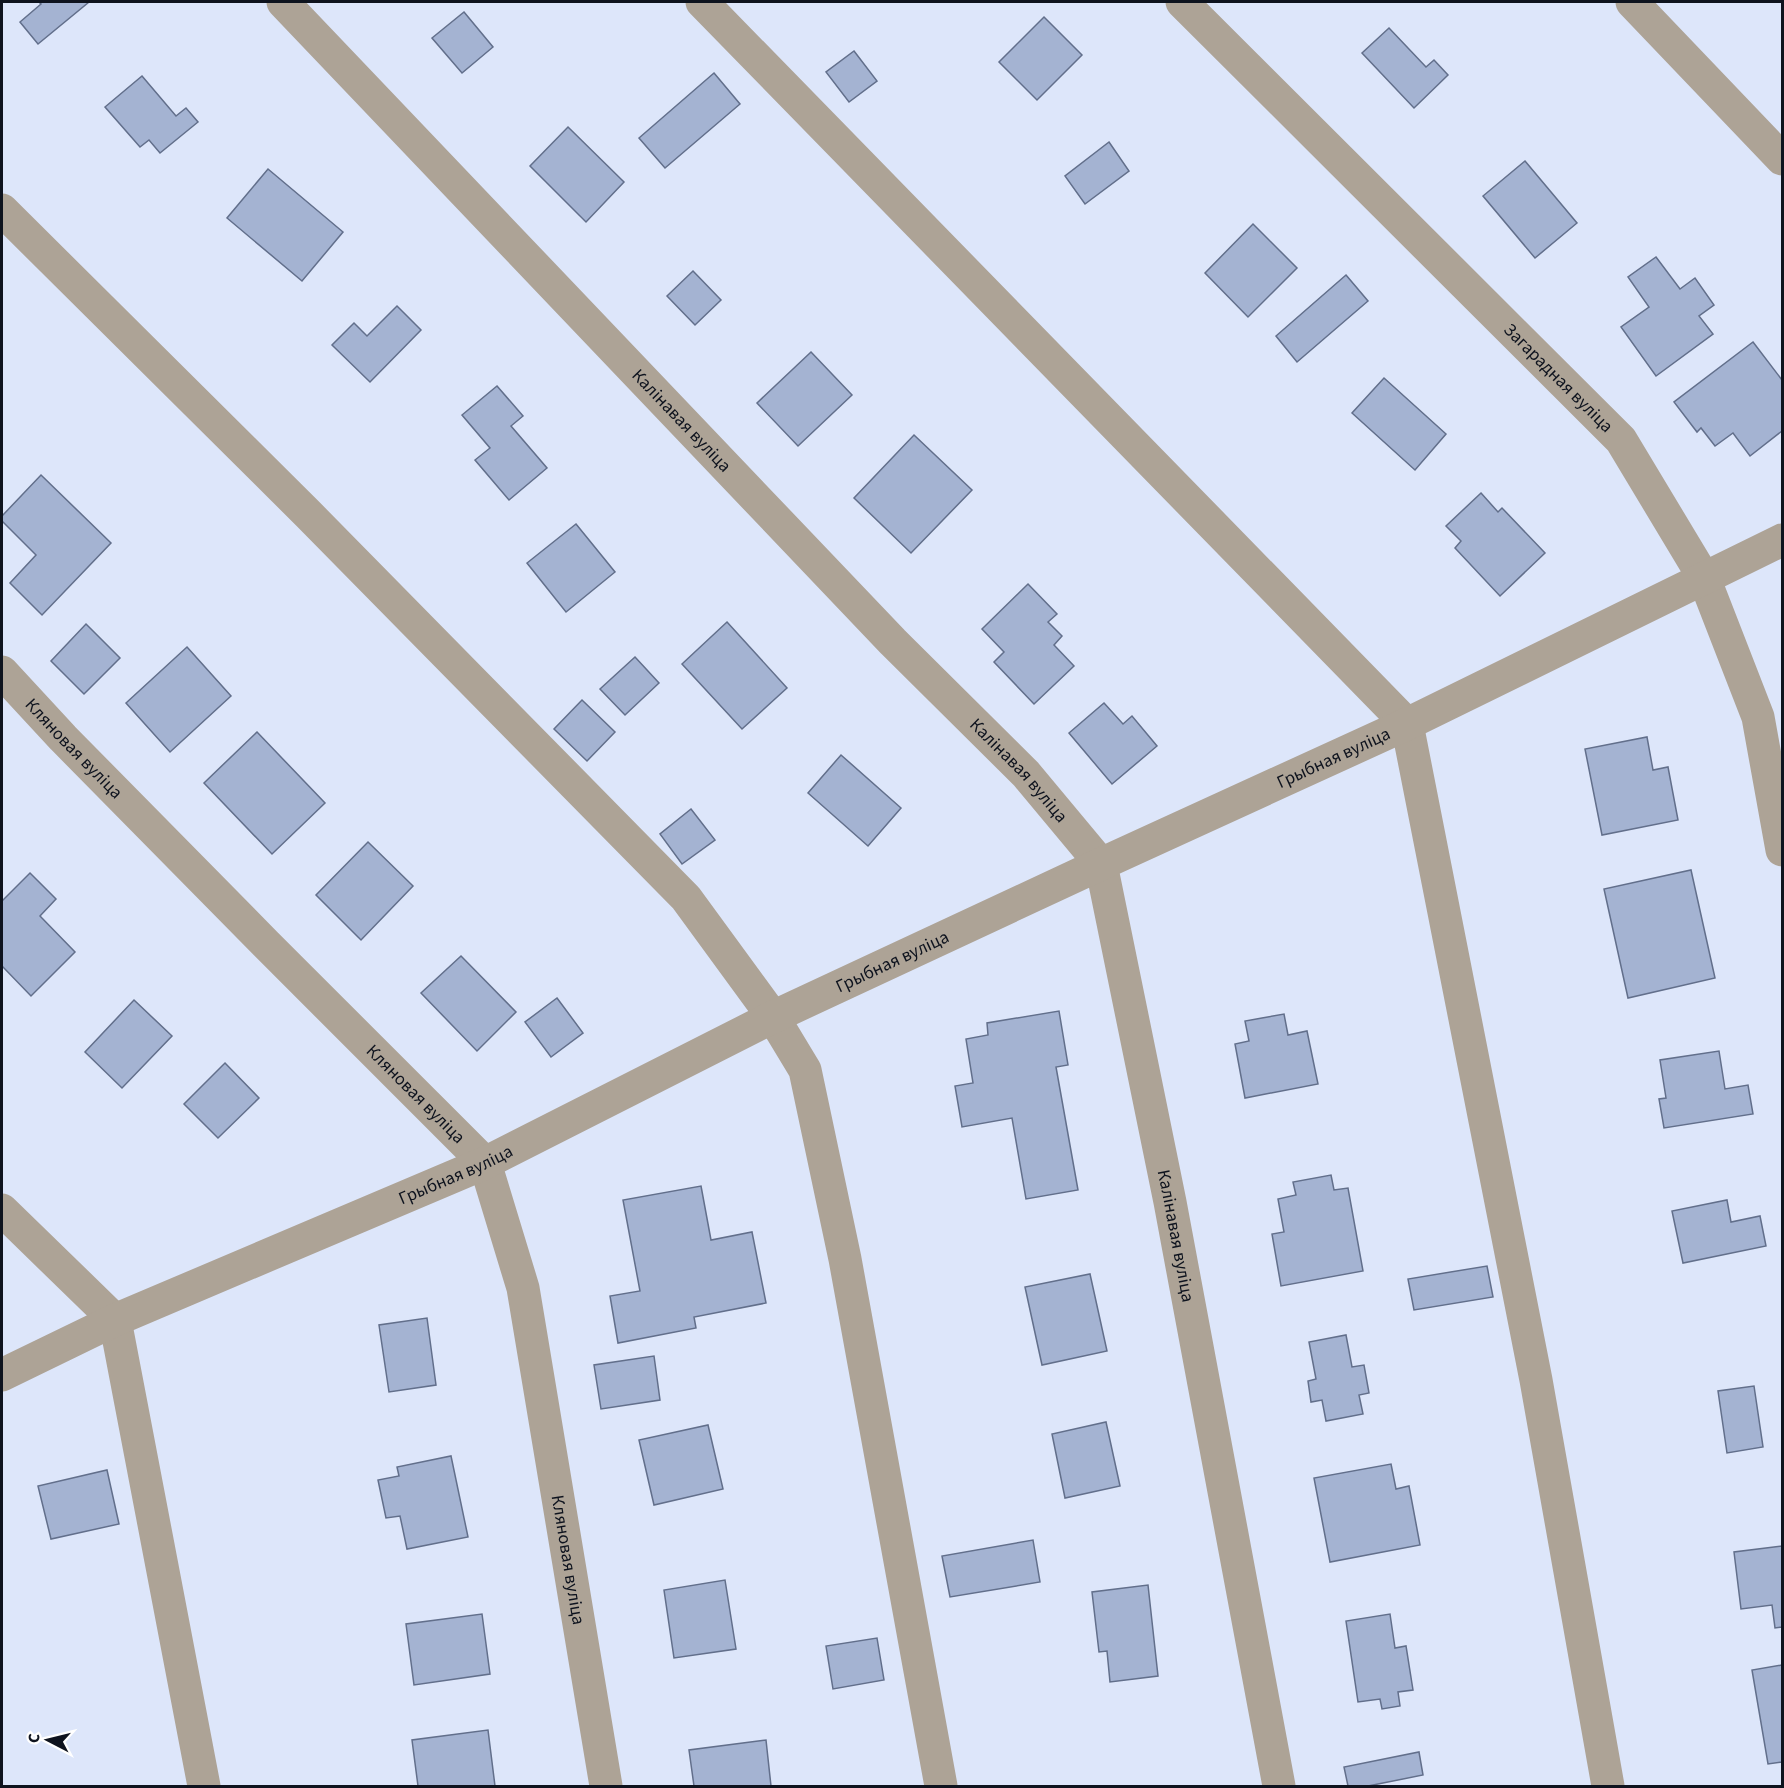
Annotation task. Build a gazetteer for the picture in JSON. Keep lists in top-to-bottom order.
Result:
{
  "streets": {
    "street": [
      "Загарадная вуліца",
      "Калінавая вуліца",
      "Кляновая вуліца",
      "Грыбная вуліца"
    ]
  },
  "crossings": [
    ["Загарадная вуліца", "Грыбная вуліца"],
    ["Калінавая вуліца", "Грыбная вуліца"],
    ["Кляновая вуліца", "Грыбная вуліца"]
  ],
  "north": "left"
}
